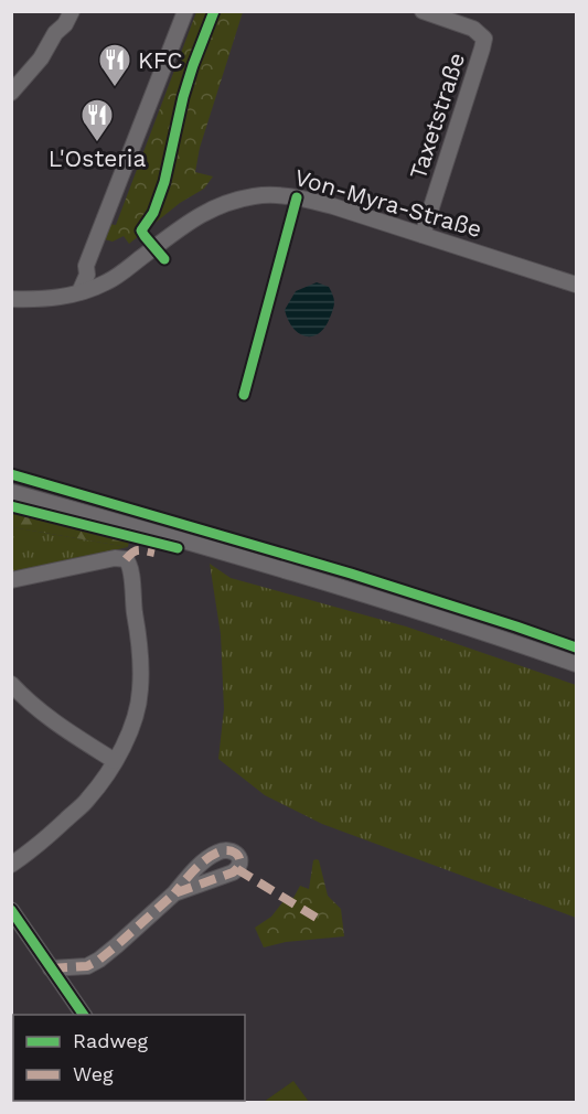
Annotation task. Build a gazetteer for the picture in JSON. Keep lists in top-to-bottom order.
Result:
{
  "streets": {
    "street": ["Taxetstraße", "Von-Myra-Straße"]
  },
  "crossings": [
    ["Taxetstraße", "Von-Myra-Straße"]
  ],
  "places": {
    "restaurant": ["KFC", "L'Osteria"]
  },
  "legend": ["Radweg", "Weg"]
}
